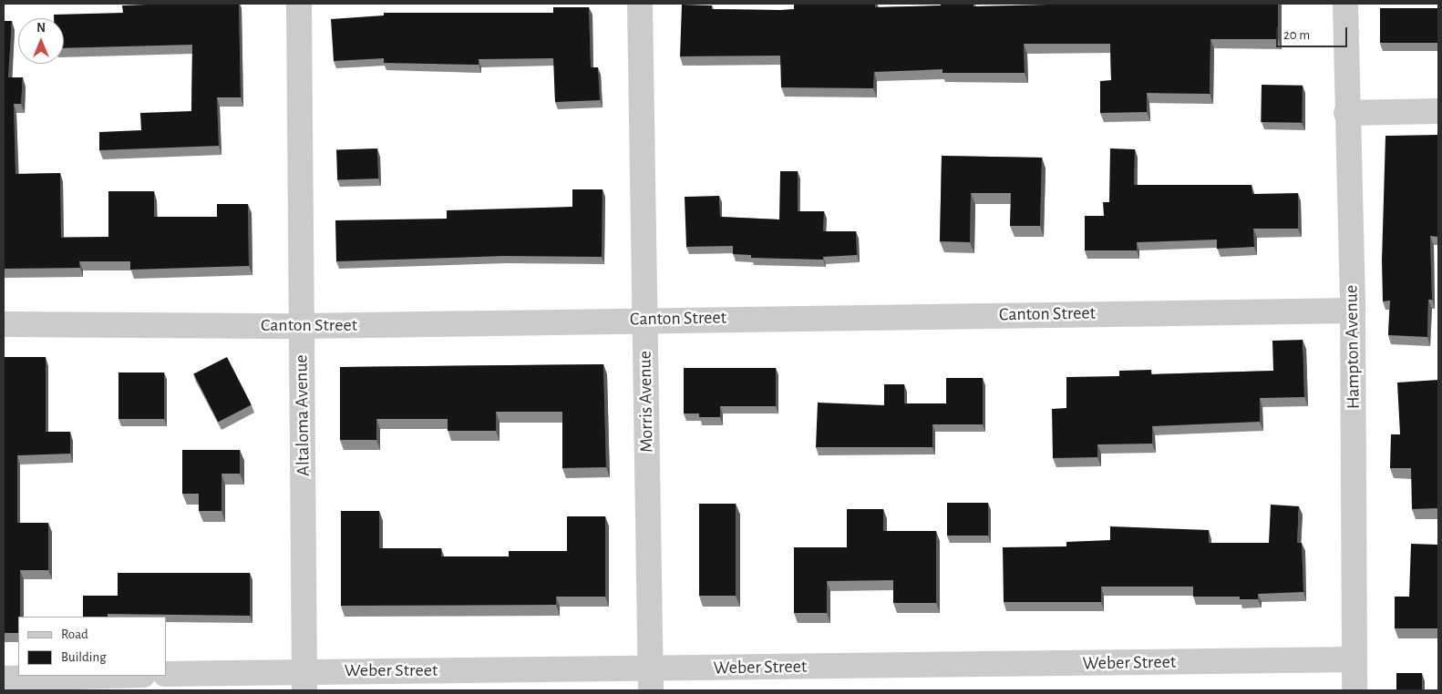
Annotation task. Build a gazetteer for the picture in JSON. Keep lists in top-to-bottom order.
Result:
{
  "streets": {
    "street": [
      "Canton Street",
      "Hampton Avenue",
      "Morris Avenue",
      "Altaloma Avenue",
      "Weber Street"
    ]
  },
  "crossings": [
    ["Canton Street", "Hampton Avenue"],
    ["Canton Street", "Morris Avenue"],
    ["Canton Street", "Altaloma Avenue"],
    ["Hampton Avenue", "Weber Street"],
    ["Morris Avenue", "Weber Street"],
    ["Altaloma Avenue", "Weber Street"]
  ],
  "legend": ["Road", "Building"],
  "scale_bar": "20 m",
  "north": "top"
}
